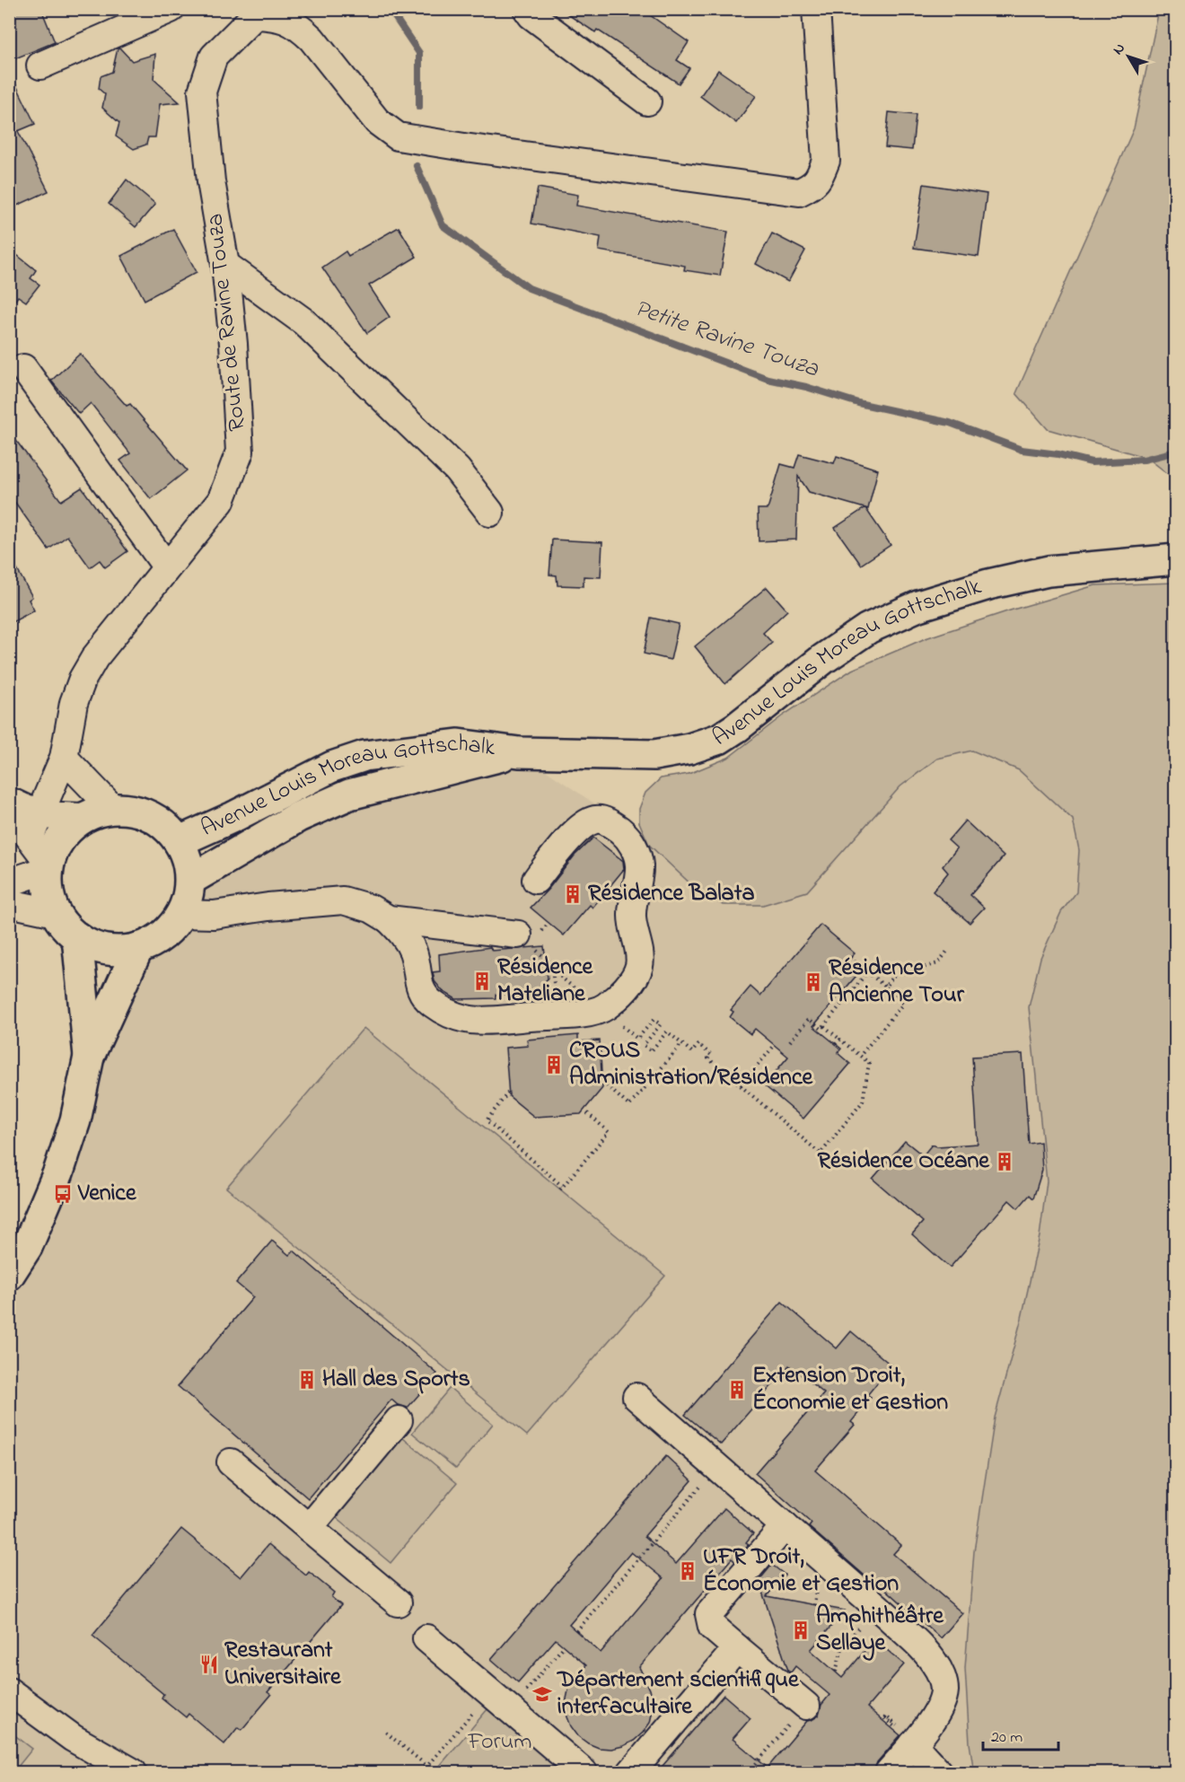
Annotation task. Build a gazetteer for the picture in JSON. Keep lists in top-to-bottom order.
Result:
{
  "streets": {
    "main road": ["Avenue Louis Moreau Gottschalk"],
    "street": ["Route de Ravine Touza"]
  },
  "water": ["Petite Ravine Touza"],
  "parks": ["Forum"],
  "places": {
    "building": [
      "Résidence Balata",
      "Résidence Mateliane",
      "Résidence Ancienne Tour",
      "CROUS Administration/Résidence",
      "Résidence Océane",
      "Hall des Sports",
      "Extension Droit, Économie et Gestion",
      "UFR Droit, Économie et Gestion",
      "Amphithéâtre Sellaye"
    ],
    "bus stop": ["Venice"],
    "restaurant": ["Restaurant Universitaire"],
    "school or university": ["Département scientifique interfacultaire"]
  },
  "scale_bar": "20 m",
  "north": "top left"
}
